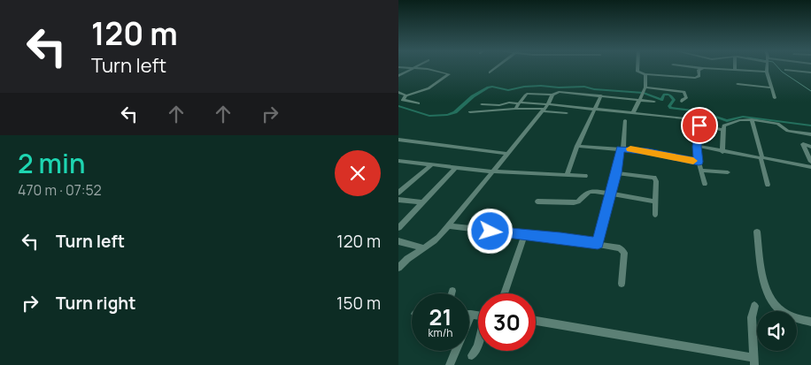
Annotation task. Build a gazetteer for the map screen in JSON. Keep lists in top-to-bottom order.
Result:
{
  "page": {
    "turn": ["120 m", "Turn left"],
    "heading": ["2 min", "470 m · 07:52"],
    "list": [
      {
        "name": "Turn left",
        "value": "120 m"
      },
      {
        "name": "Turn right",
        "value": "150 m"
      }
    ],
    "speed": "21 km/h",
    "limit": "30"
  }
}
